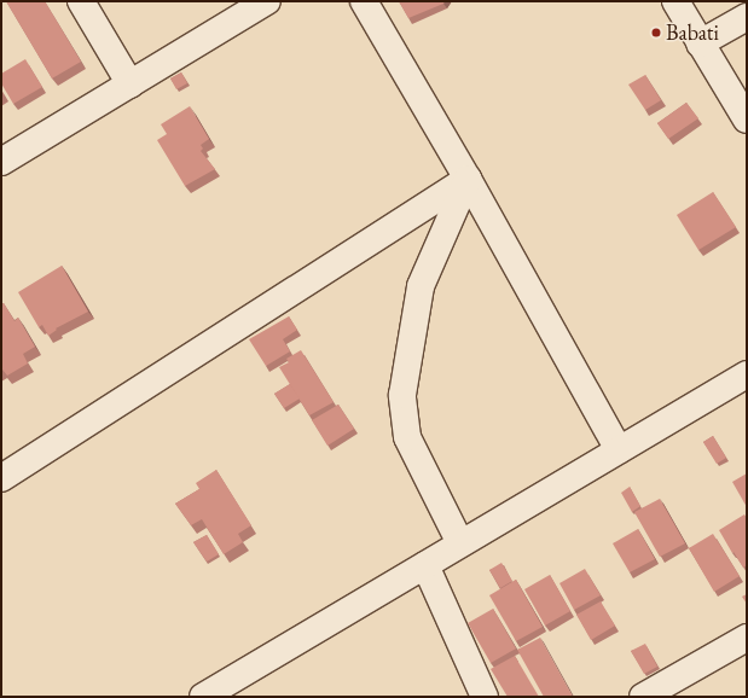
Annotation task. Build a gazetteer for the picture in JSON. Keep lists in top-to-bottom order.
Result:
{
  "places": ["Babati"]
}
